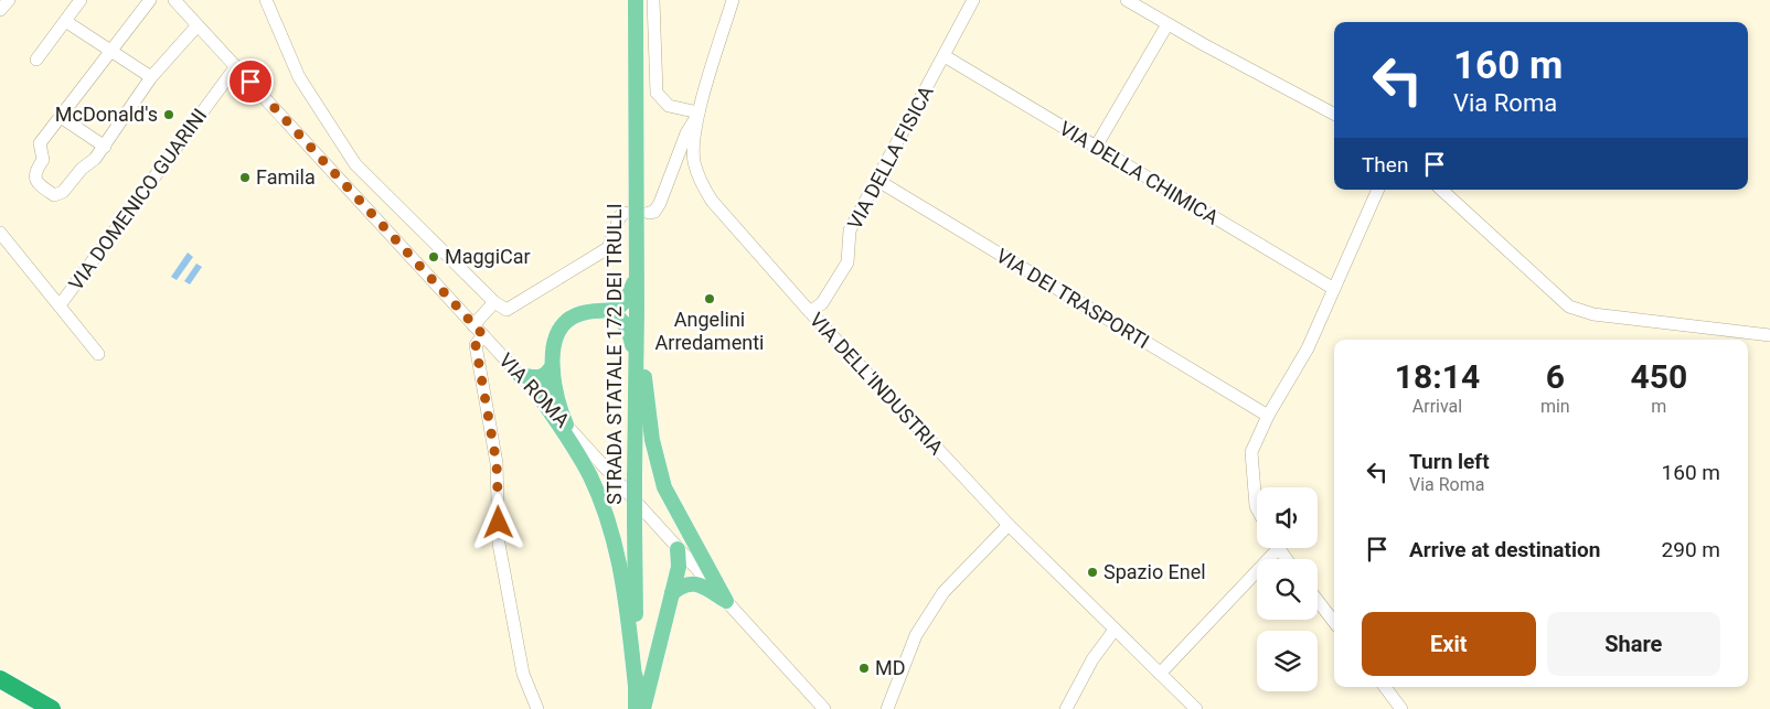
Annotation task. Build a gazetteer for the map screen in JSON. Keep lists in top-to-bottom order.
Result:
{
  "streets": {
    "main road": ["STRADA STATALE 172 DEI TRULLI"],
    "street": [
      "VIA DELLA FISICA",
      "VIA DELLA CHIMICA",
      "VIA DOMENICO GUARINI",
      "VIA DEI TRASPORTI",
      "VIA DELL'INDUSTRIA",
      "VIA ROMA"
    ]
  },
  "crossings": [
    ["VIA DELLA FISICA", "VIA DELLA CHIMICA"],
    ["VIA DELLA FISICA", "VIA DEI TRASPORTI"],
    ["VIA DELLA FISICA", "VIA DELL'INDUSTRIA"],
    ["VIA DOMENICO GUARINI", "VIA ROMA"]
  ],
  "places": [
    "McDonald's",
    "Famila",
    "MaggiCar",
    "Angelini Arredamenti",
    "Spazio Enel",
    "MD"
  ],
  "page": {
    "turn": ["160 m", "Via Roma"],
    "then": "Then",
    "eta": [
      "18:14",
      "Arrival",
      "6",
      "min",
      "450",
      "m"
    ],
    "list": [
      {
        "name": "Turn left",
        "note": "Via Roma",
        "value": "160 m"
      },
      {
        "name": "Arrive at destination",
        "value": "290 m"
      }
    ],
    "buttons": ["Exit", "Share"]
  }
}
